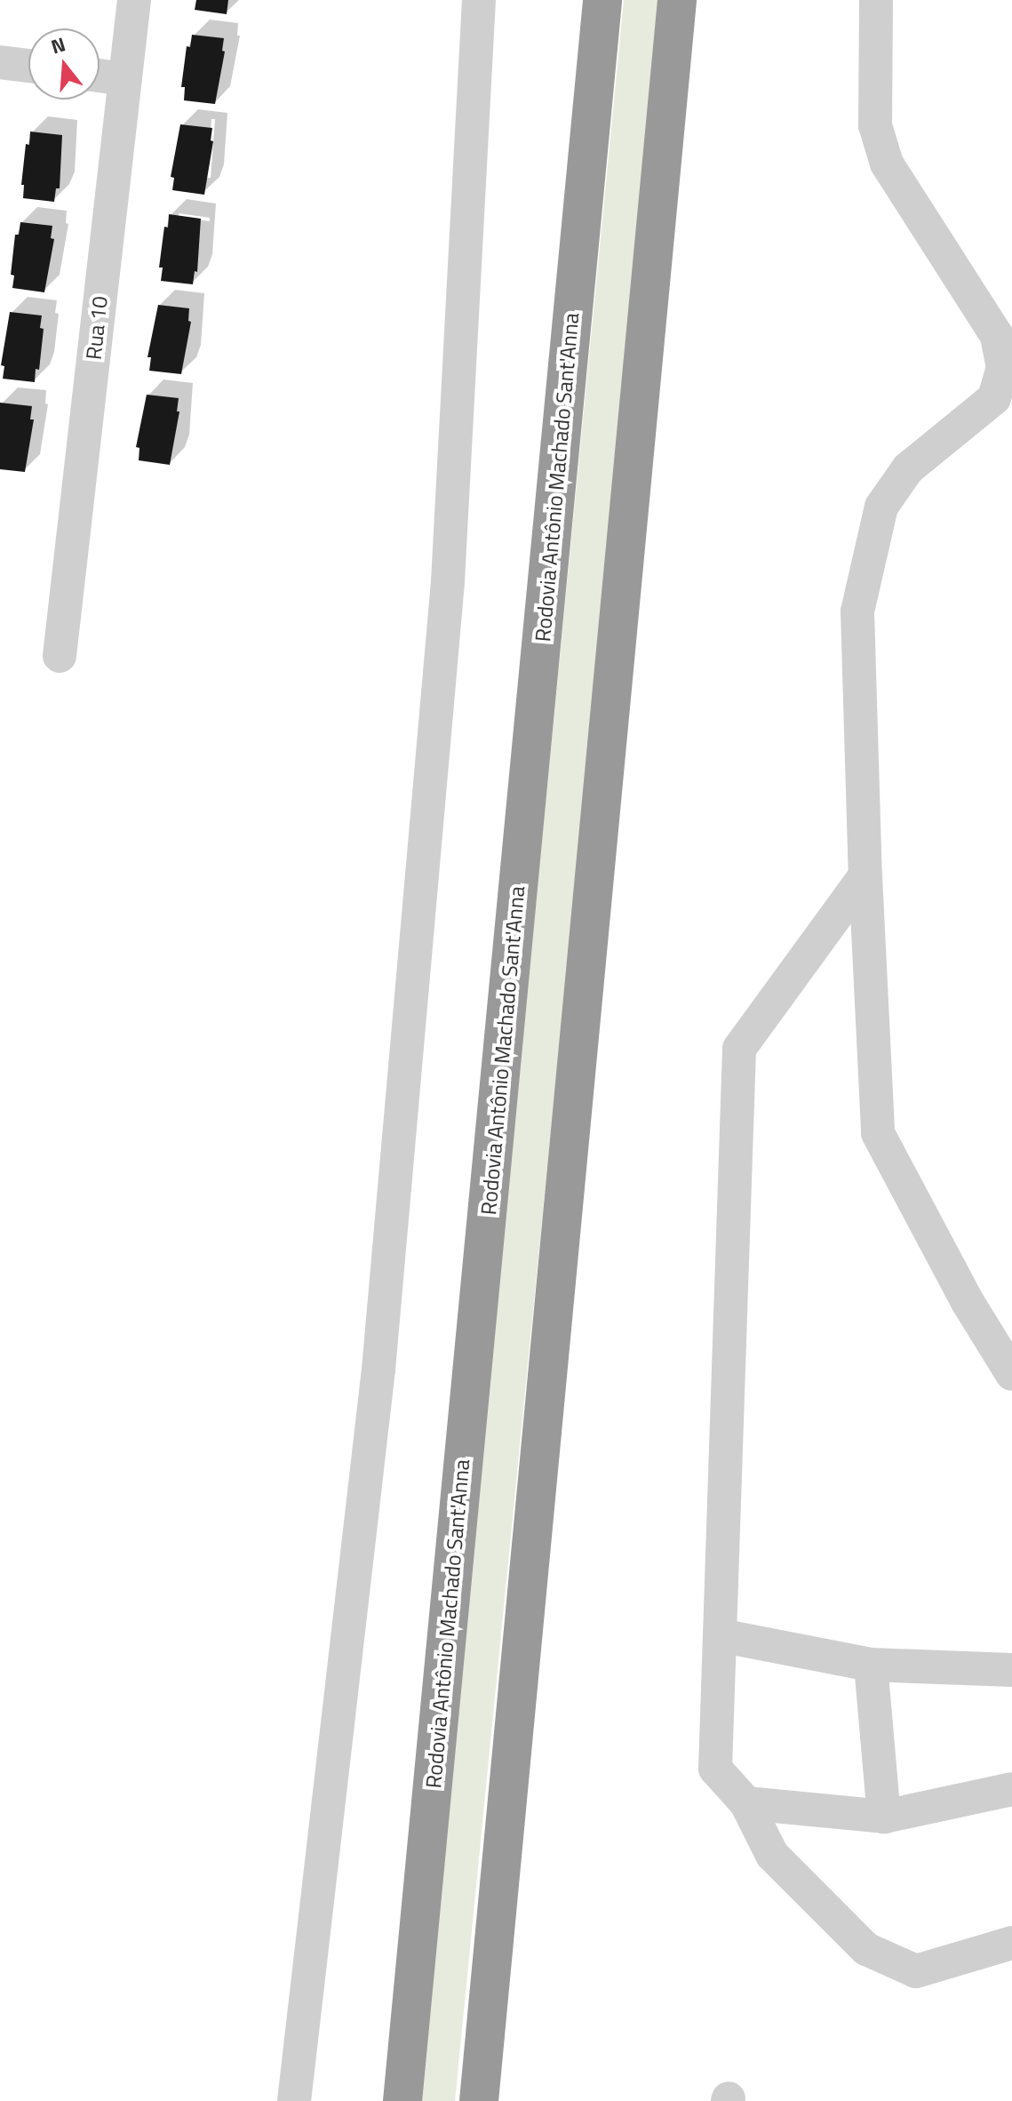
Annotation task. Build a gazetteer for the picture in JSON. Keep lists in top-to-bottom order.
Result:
{
  "streets": {
    "highway": ["Rodovia Antônio Machado Sant'Anna"],
    "street": ["Rua 10"]
  },
  "north": "top"
}
